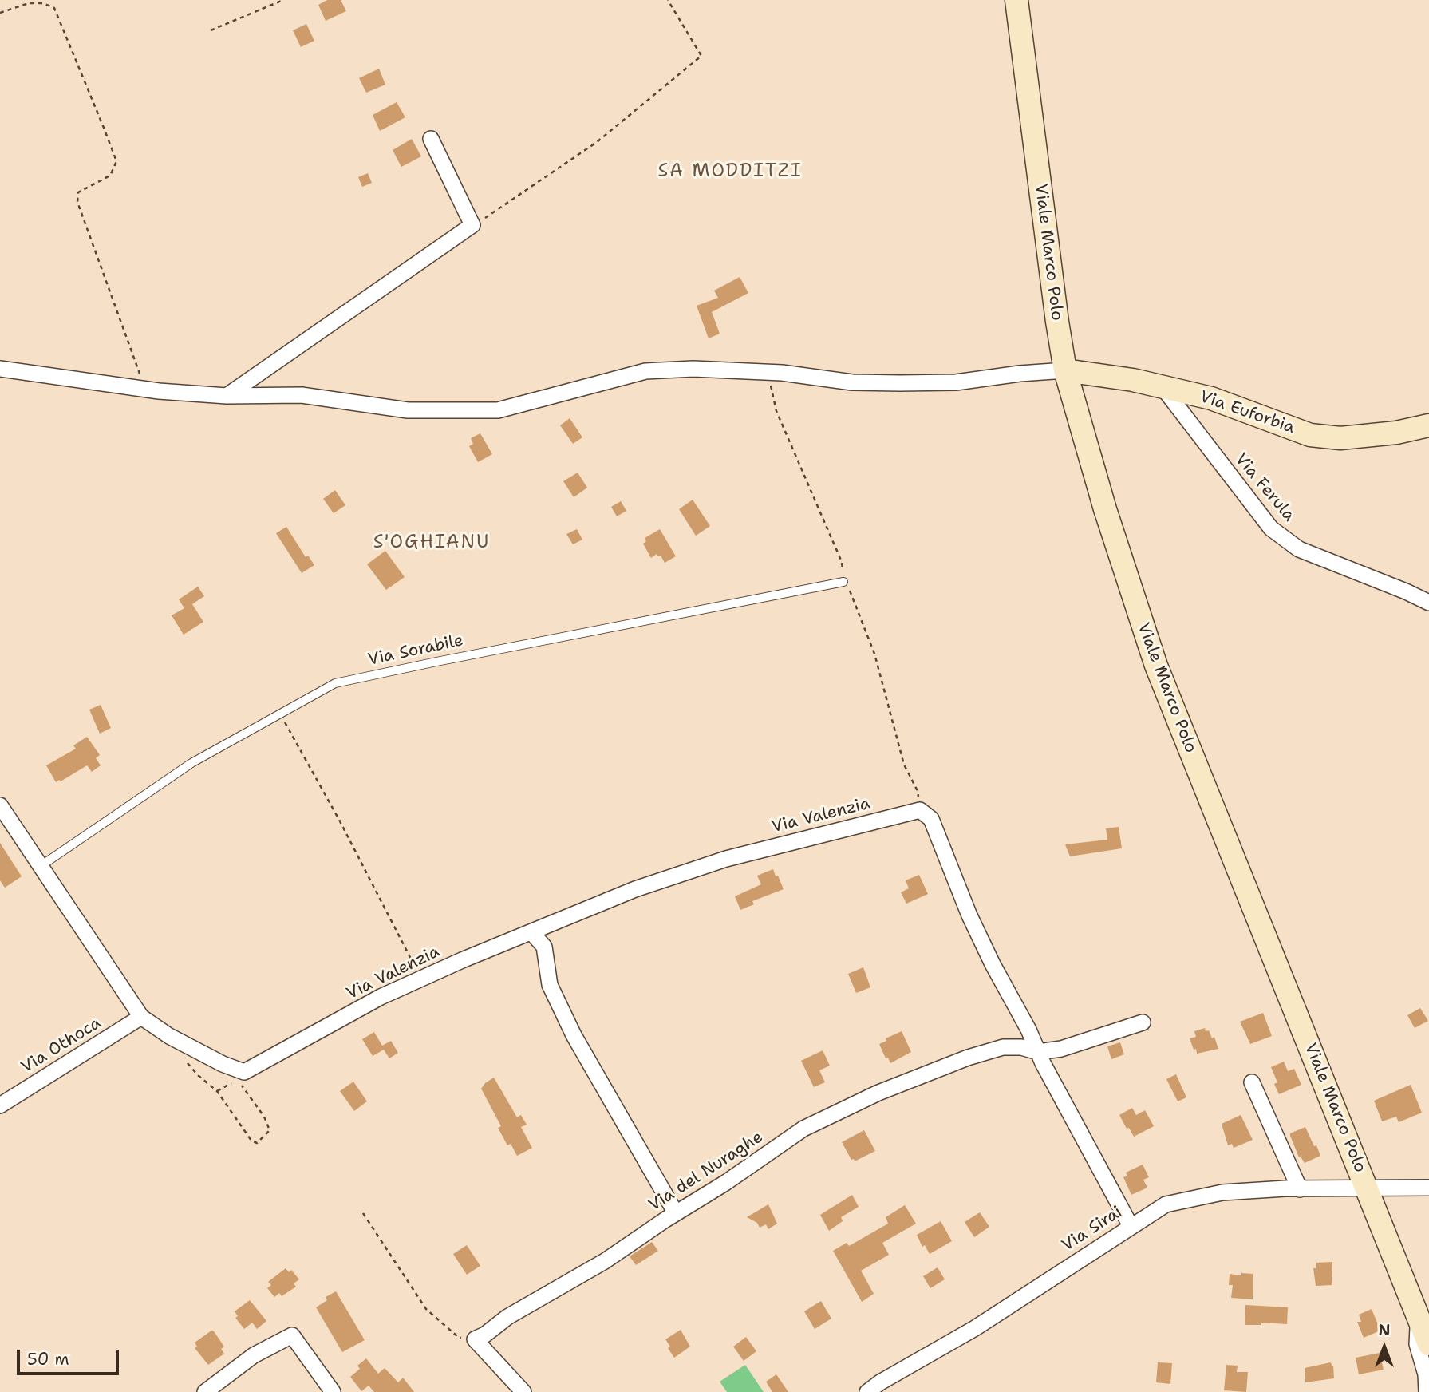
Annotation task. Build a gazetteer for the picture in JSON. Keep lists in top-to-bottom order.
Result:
{
  "streets": {
    "main road": ["Viale Marco Polo", "Via Euforbia"],
    "street": [
      "Via Ferula",
      "Via Valenzia",
      "Via Othoca",
      "Via del Nuraghe",
      "Via Sirai"
    ],
    "lane": ["Via Sorabile"]
  },
  "crossings": [
    ["Viale Marco Polo", "Via Euforbia"],
    ["Viale Marco Polo", "Via Sirai"],
    ["Via Euforbia", "Via Ferula"],
    ["Via Sorabile", "Via Valenzia"],
    ["Via Valenzia", "Via Othoca"],
    ["Via Valenzia", "Via del Nuraghe"]
  ],
  "districts": ["SA MODDITZI", "S'OGHIANU"],
  "scale_bar": "50 m",
  "north": "top"
}
